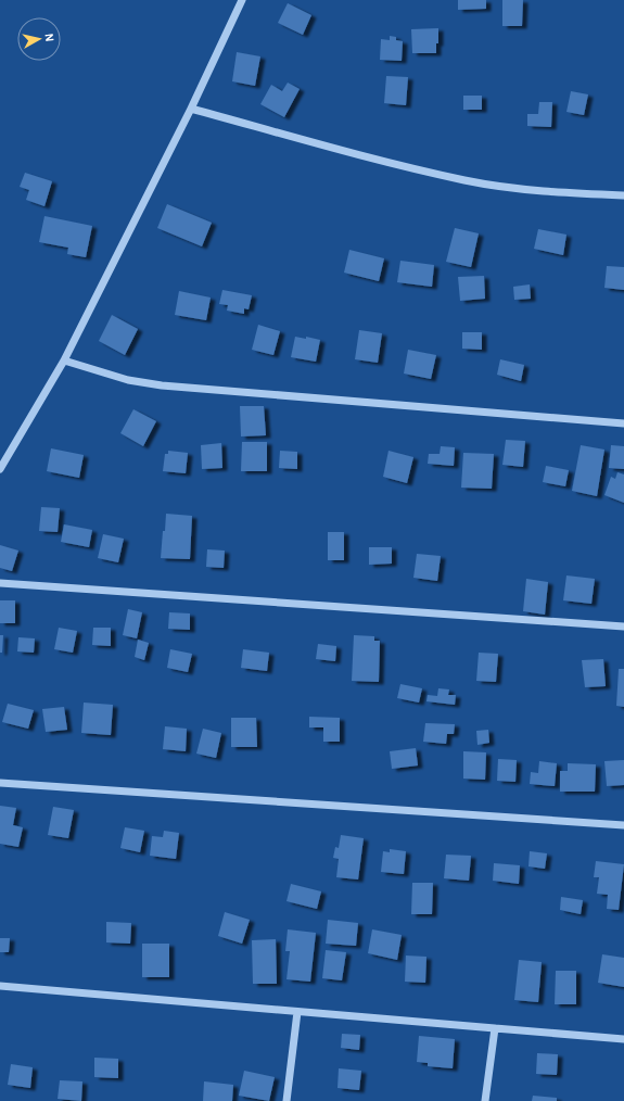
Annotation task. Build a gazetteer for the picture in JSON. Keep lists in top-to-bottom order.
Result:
{
  "north": "right"
}
